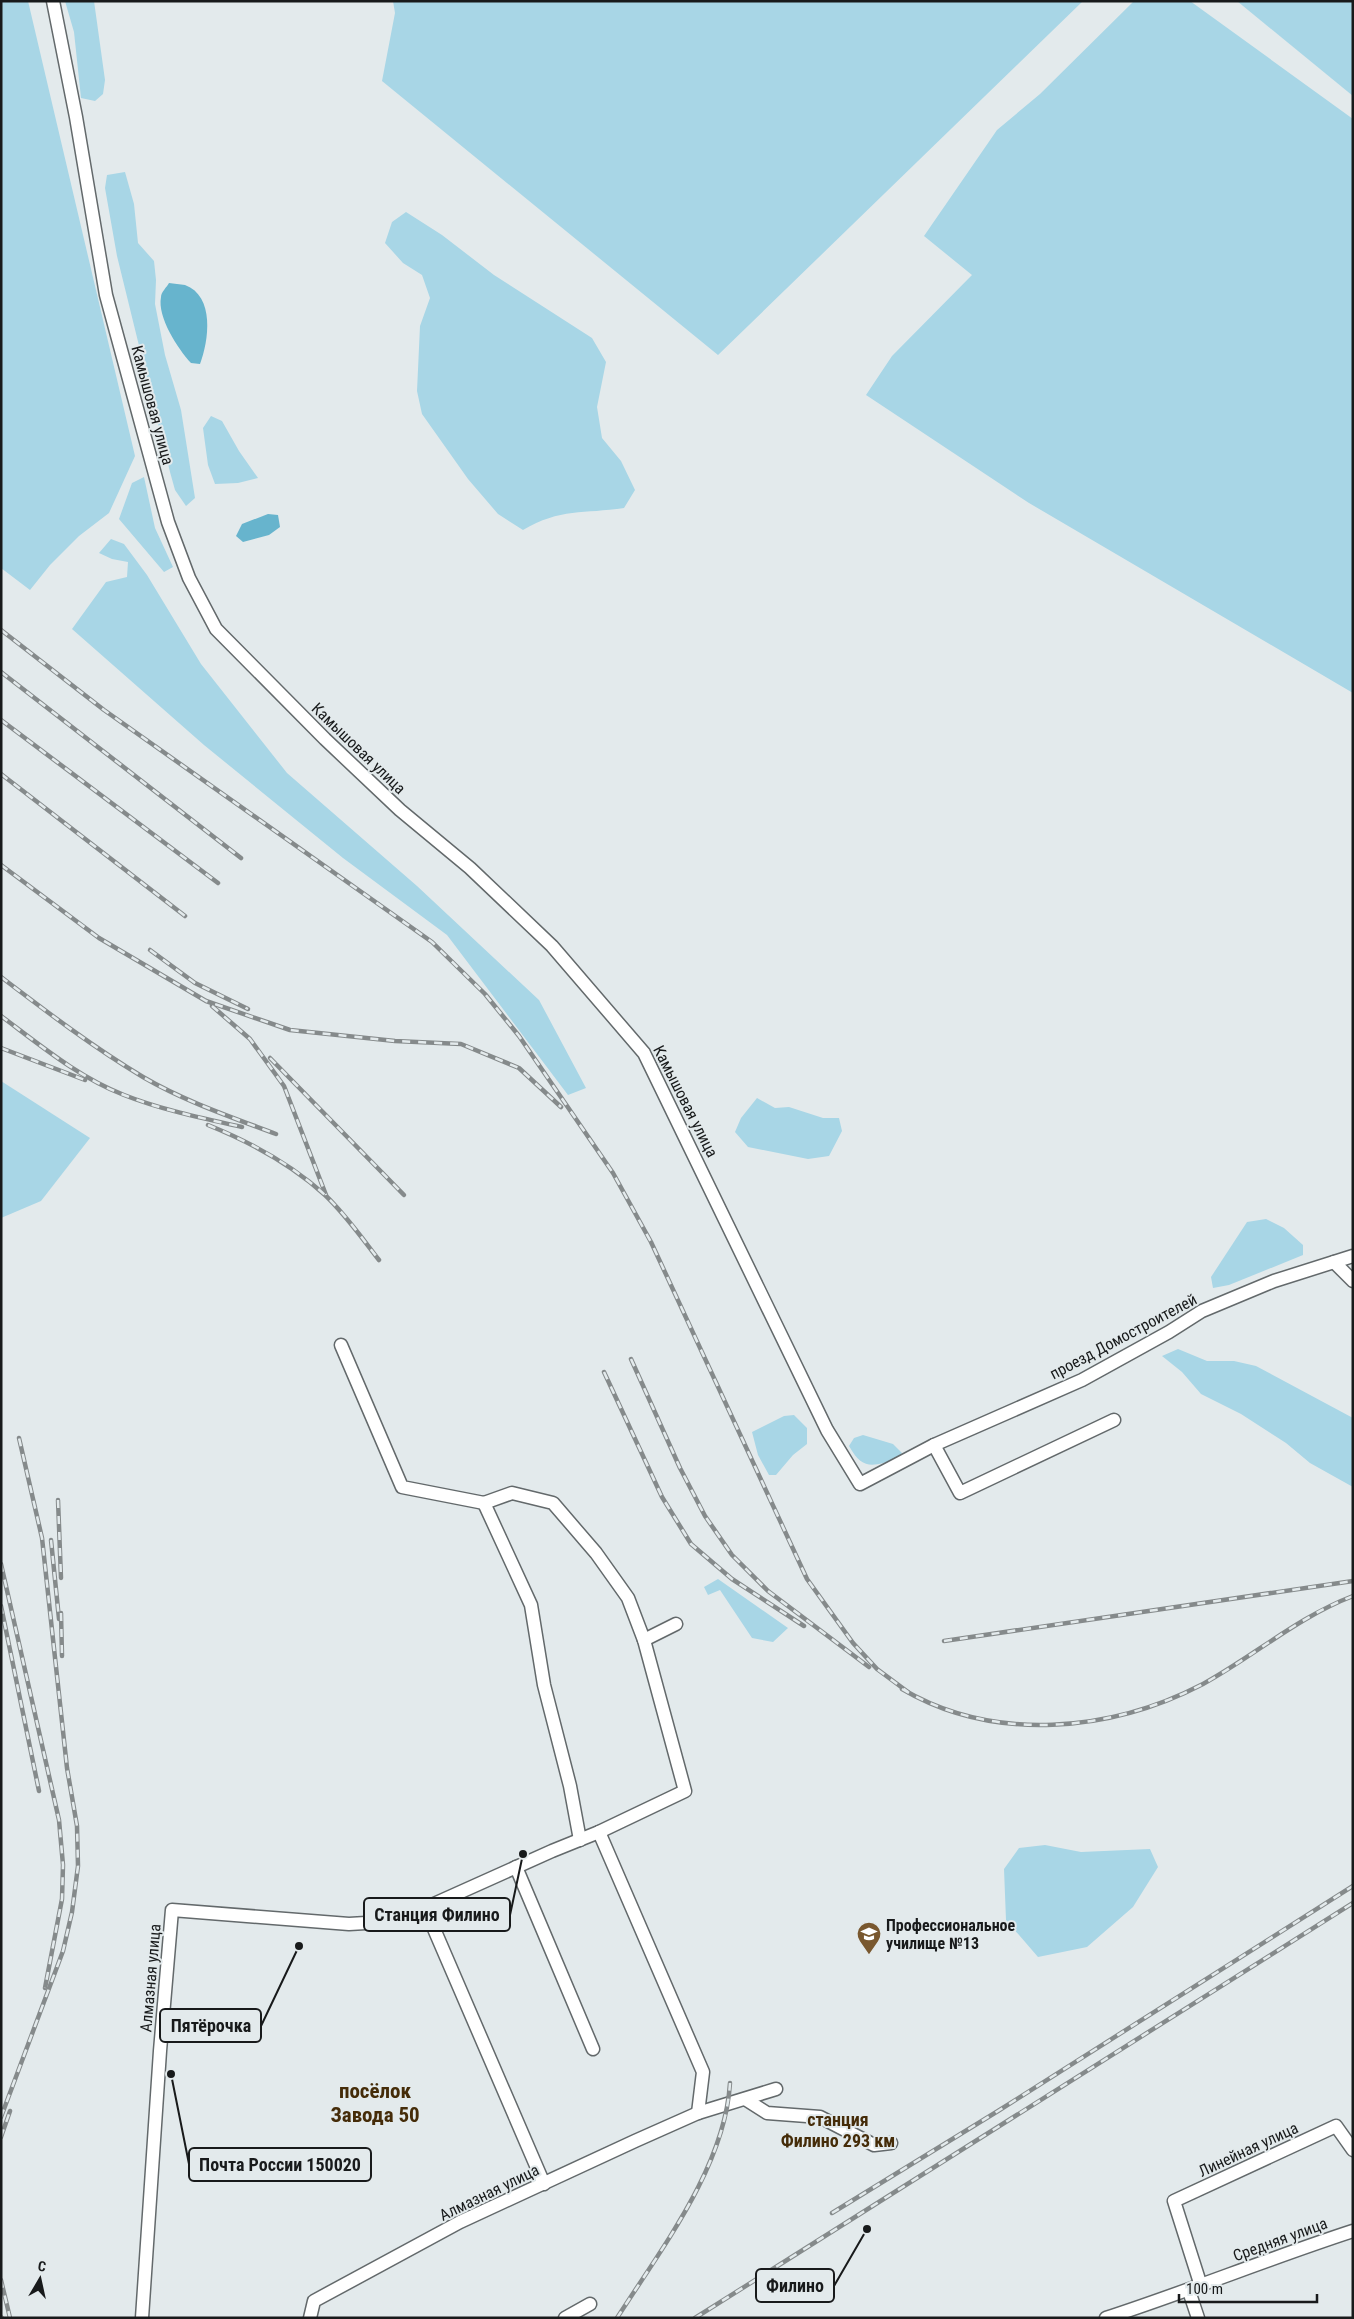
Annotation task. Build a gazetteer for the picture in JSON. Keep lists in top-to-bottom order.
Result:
{
  "streets": {
    "street": [
      "Камышовая улица",
      "проезд Домостроителей",
      "Алмазная улица",
      "Линейная улица",
      "Средняя улица"
    ]
  },
  "crossings": [
    ["Камышовая улица", "проезд Домостроителей"],
    ["Линейная улица", "Средняя улица"]
  ],
  "districts": ["посёлок Завода 50", "станция Филино 293 км"],
  "places": {
    "other": [
      "Станция Филино",
      "Пятёрочка",
      "Почта России 150020",
      "Филино"
    ],
    "school or university": ["Профессиональное училище №13"]
  },
  "scale_bar": "100 m",
  "north": "top"
}
